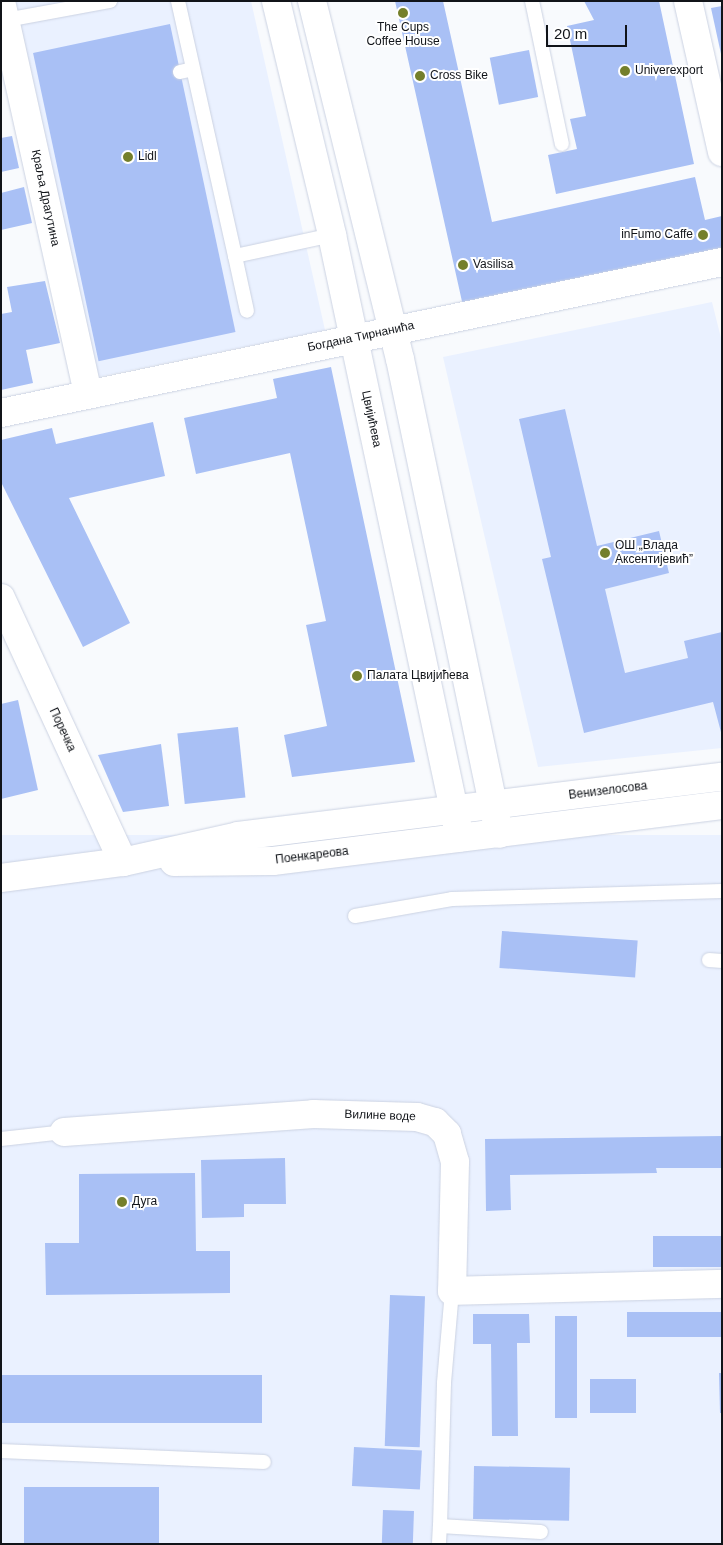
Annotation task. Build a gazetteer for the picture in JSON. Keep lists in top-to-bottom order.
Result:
{
  "streets": {
    "street": [
      "Краља Драгутина",
      "Богдана Тирнанића",
      "Цвијићева",
      "Поречка",
      "Венизелосова",
      "Поенкареова",
      "Вилине воде"
    ]
  },
  "crossings": [
    ["Краља Драгутина", "Богдана Тирнанића"],
    ["Богдана Тирнанића", "Цвијићева"],
    ["Цвијићева", "Поенкареова"],
    ["Поречка", "Поенкареова"],
    ["Венизелосова", "Поенкареова"]
  ],
  "places": [
    "The Cups Coffee House",
    "Univerexport",
    "Cross Bike",
    "Lidl",
    "inFumo Caffe",
    "Vasilisa",
    "ОШ „Влада Аксентијевић”",
    "Палата Цвијићева",
    "Дуга"
  ],
  "scale_bar": "20 m"
}
